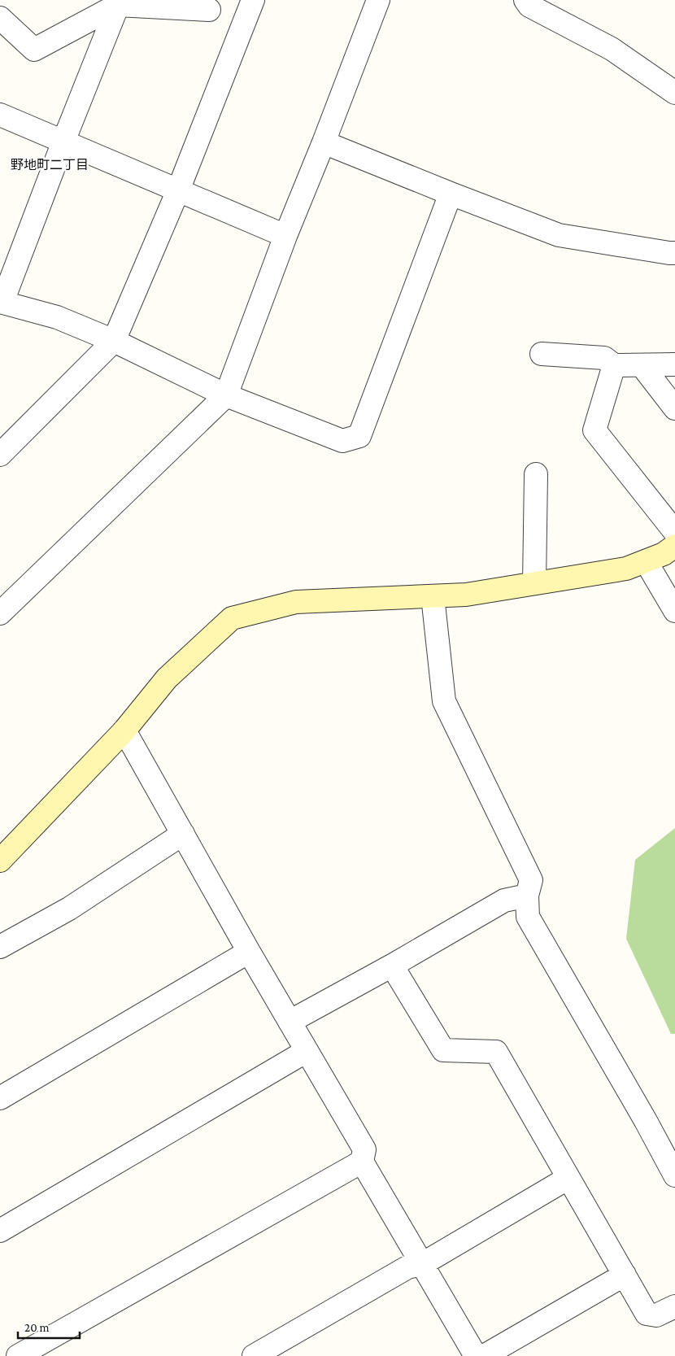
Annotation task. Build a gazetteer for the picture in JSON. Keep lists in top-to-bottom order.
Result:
{
  "districts": ["野地町二丁目"],
  "scale_bar": "20 m"
}
